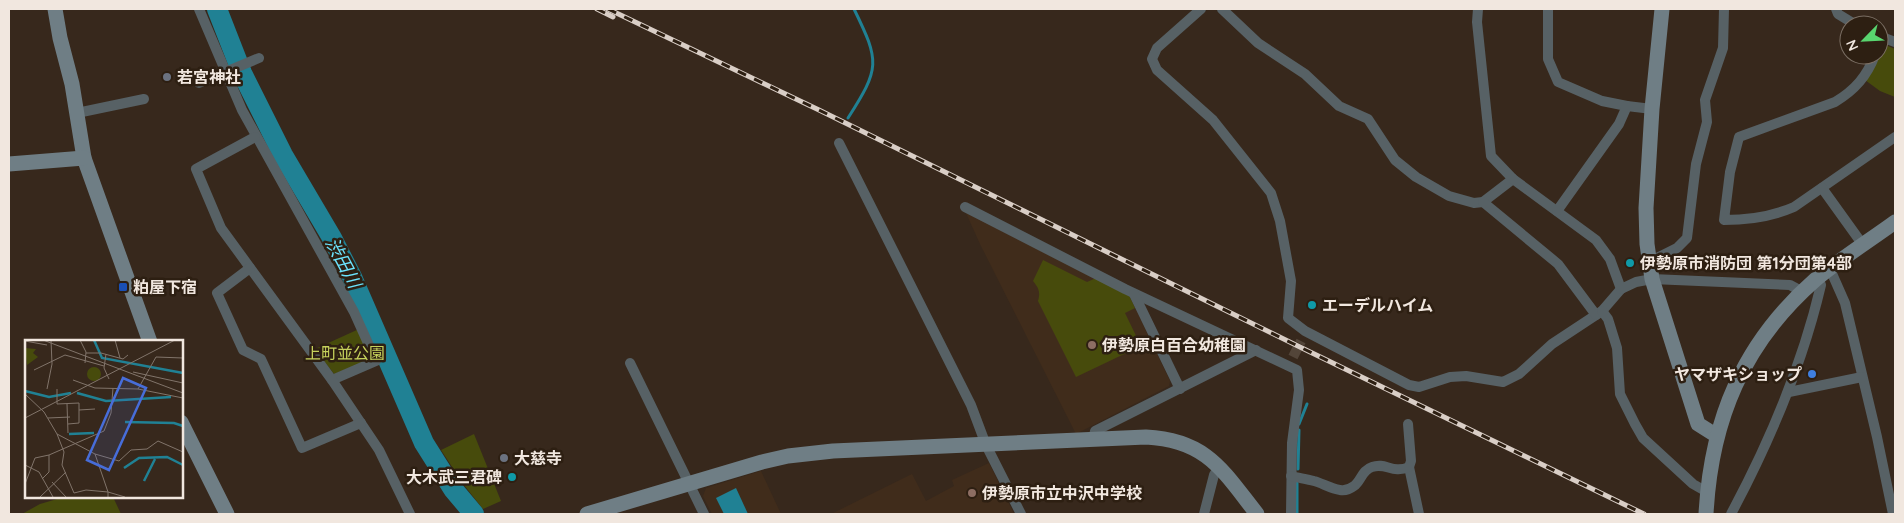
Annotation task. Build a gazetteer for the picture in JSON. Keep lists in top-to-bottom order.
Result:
{
  "water": ["渋田川"],
  "parks": ["上町並公園"],
  "places": {
    "other": [
      "若宮神社",
      "伊勢原市消防団 第1分団第4部",
      "エーデルハイム",
      "伊勢原白百合幼稚園",
      "ヤマザキショップ",
      "大慈寺",
      "大木武三君碑",
      "伊勢原市立中沢中学校"
    ],
    "transit": ["粕屋下宿"]
  },
  "north": "bottom left"
}
